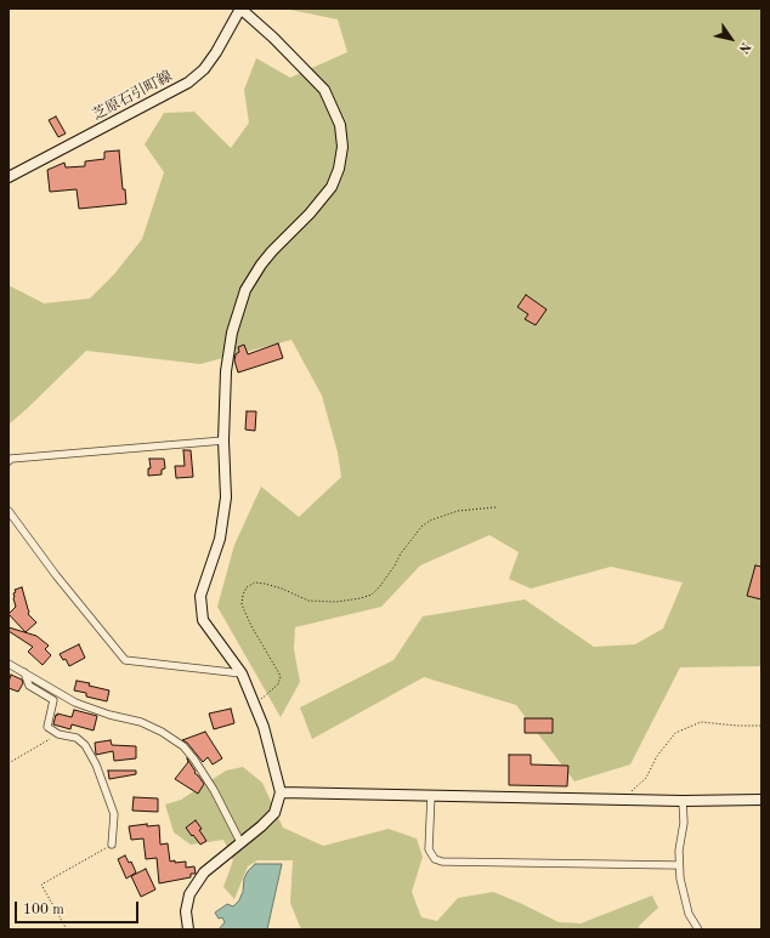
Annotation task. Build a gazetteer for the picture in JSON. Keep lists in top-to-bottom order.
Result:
{
  "streets": {
    "street": ["芝原石引町線"]
  },
  "scale_bar": "100 m",
  "north": "bottom right"
}
